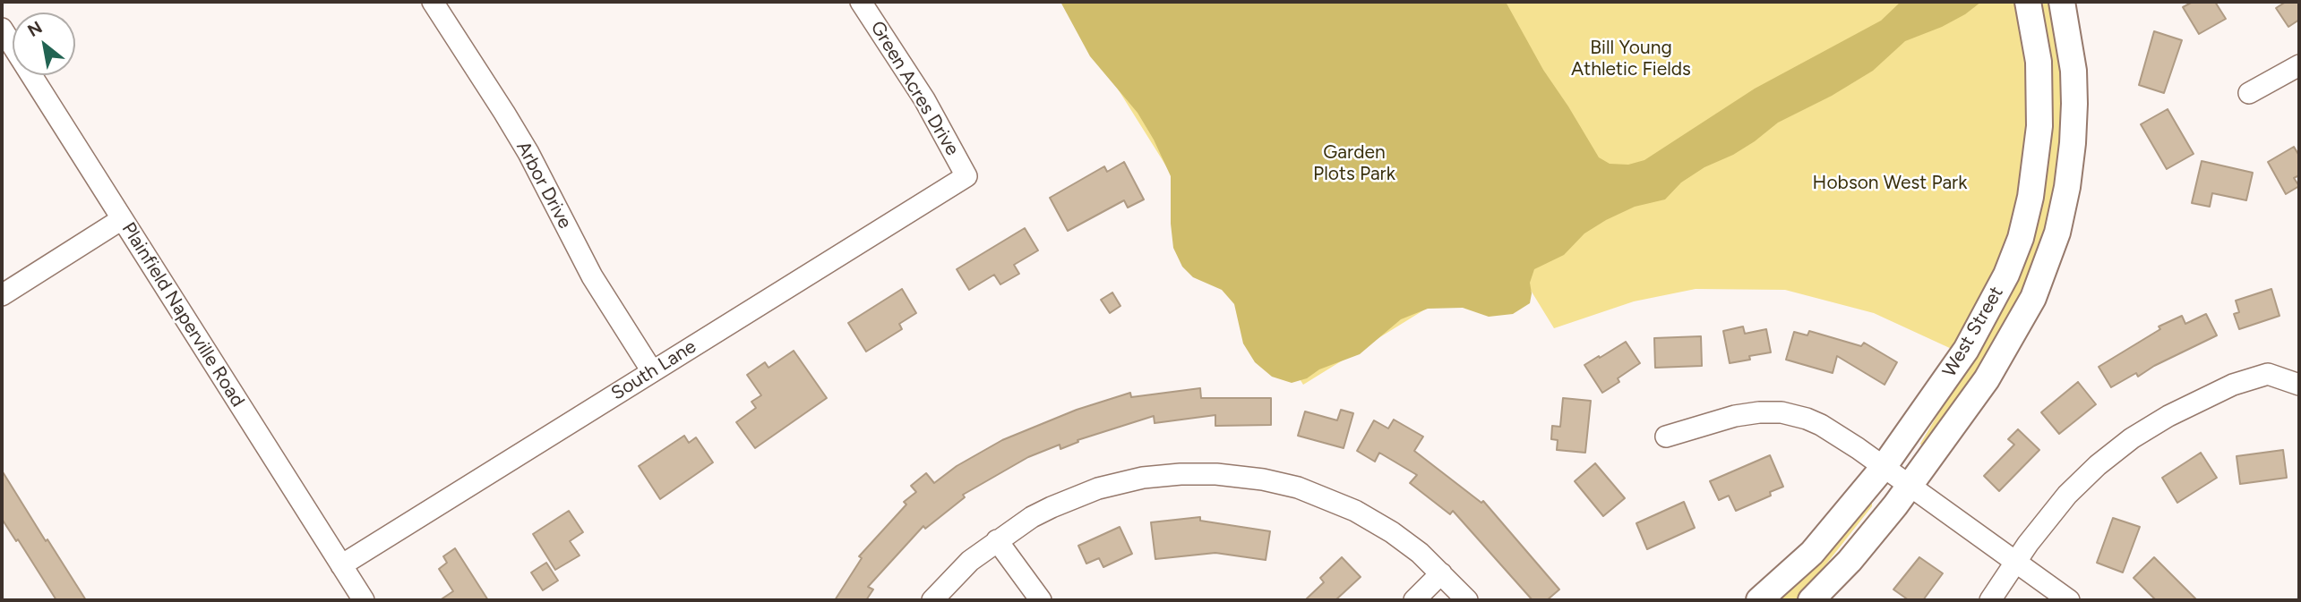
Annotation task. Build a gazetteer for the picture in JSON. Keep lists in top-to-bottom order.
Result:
{
  "streets": {
    "street": [
      "Green Acres Drive",
      "Arbor Drive",
      "Plainfield Naperville Road",
      "West Street",
      "South Lane"
    ]
  },
  "crossings": [
    ["Green Acres Drive", "South Lane"],
    ["Arbor Drive", "South Lane"],
    ["Plainfield Naperville Road", "South Lane"]
  ],
  "parks": ["Bill Young Athletic Fields", "Garden Plots Park", "Hobson West Park"],
  "north": "top left"
}
